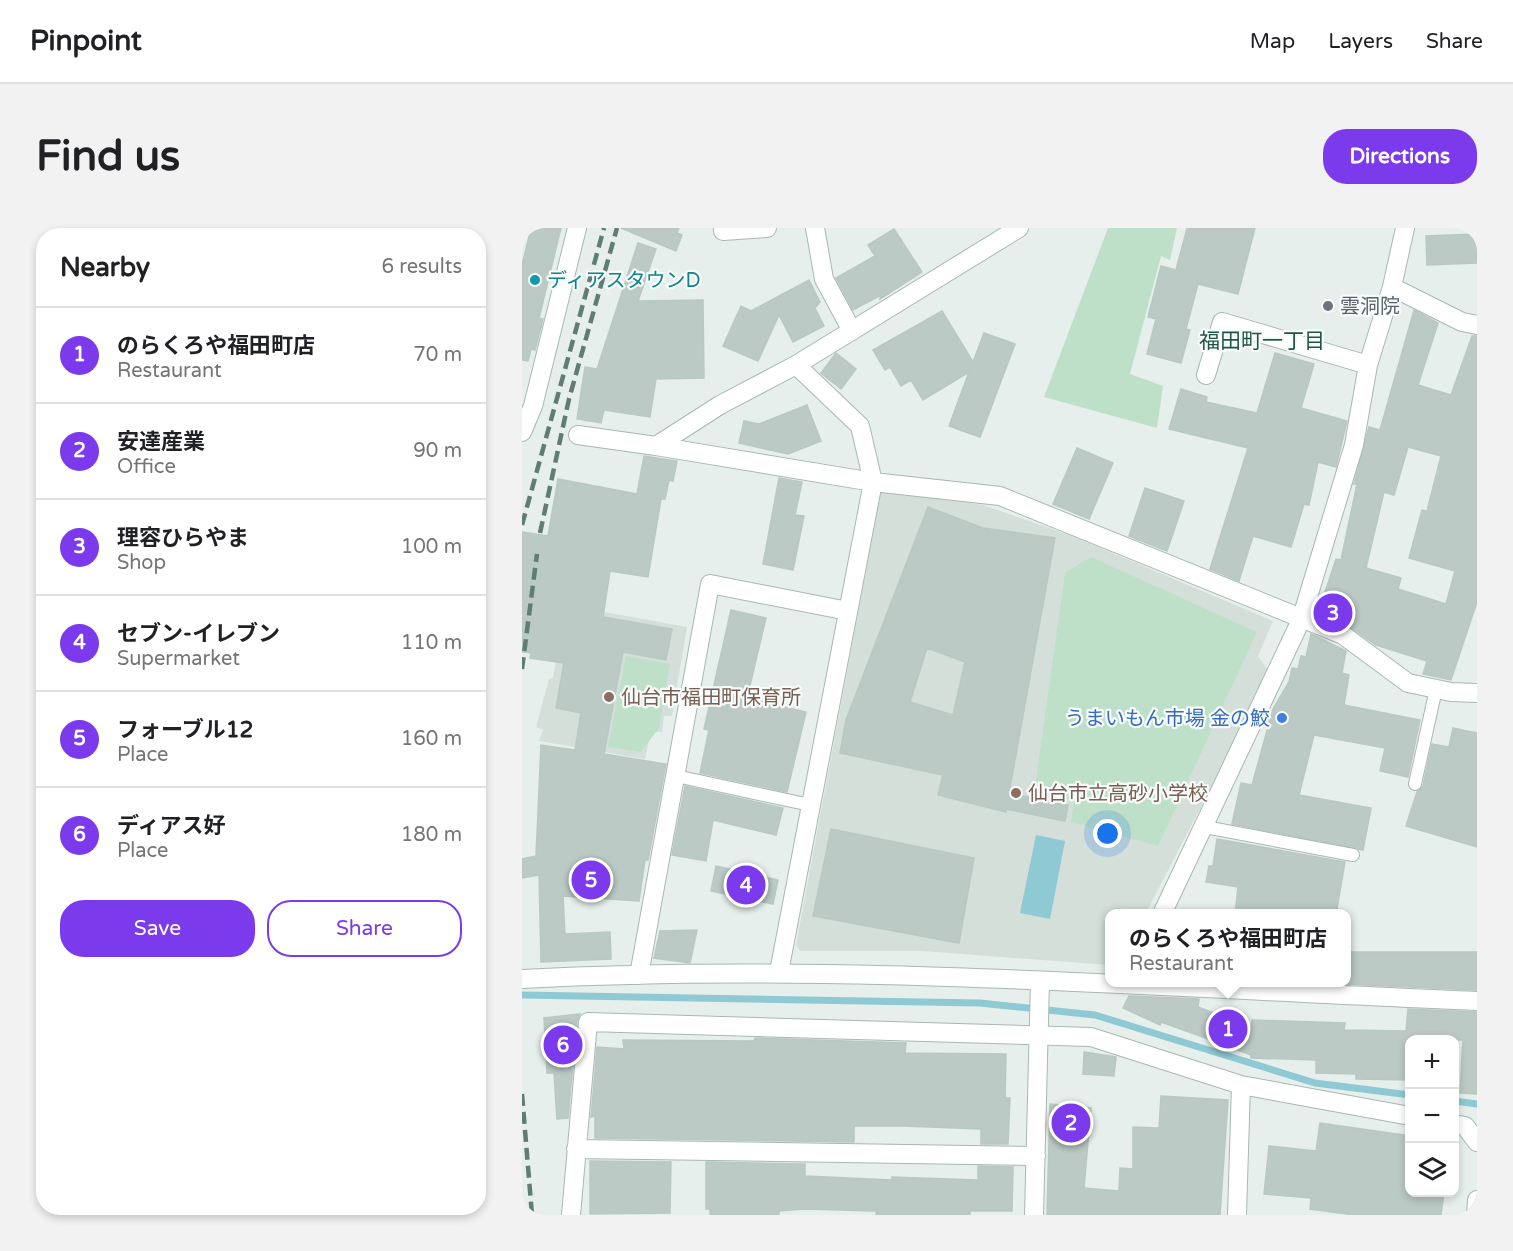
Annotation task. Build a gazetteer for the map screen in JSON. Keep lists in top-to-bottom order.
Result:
{
  "districts": ["福田町一丁目"],
  "places": [
    "ディアスタウンD",
    "雲洞院",
    "仙台市福田町保育所",
    "うまいもん市場 金の鮫",
    "仙台市立高砂小学校"
  ],
  "page": {
    "header": "Pinpoint",
    "nav": ["Map", "Layers", "Share"],
    "buttons": [
      "Directions",
      ["Save", "Share"]
    ],
    "title": "Find us",
    "heading": ["Nearby", "6 results"],
    "list": [
      {
        "mark": "1",
        "name": "のらくろや福田町店",
        "note": "Restaurant",
        "value": "70 m"
      },
      {
        "mark": "2",
        "name": "安達産業",
        "note": "Office",
        "value": "90 m"
      },
      {
        "mark": "3",
        "name": "理容ひらやま",
        "note": "Shop",
        "value": "100 m"
      },
      {
        "mark": "4",
        "name": "セブン-イレブン",
        "note": "Supermarket",
        "value": "110 m"
      },
      {
        "mark": "5",
        "name": "フォーブル12",
        "note": "Place",
        "value": "160 m"
      },
      {
        "mark": "6",
        "name": "ディアス好",
        "note": "Place",
        "value": "180 m"
      }
    ],
    "pins": [
      "3",
      "5",
      "4",
      "1",
      "6",
      "2"
    ],
    "popup": ["のらくろや福田町店", "Restaurant"],
    "map_buttons": ["+", "−"]
  }
}
